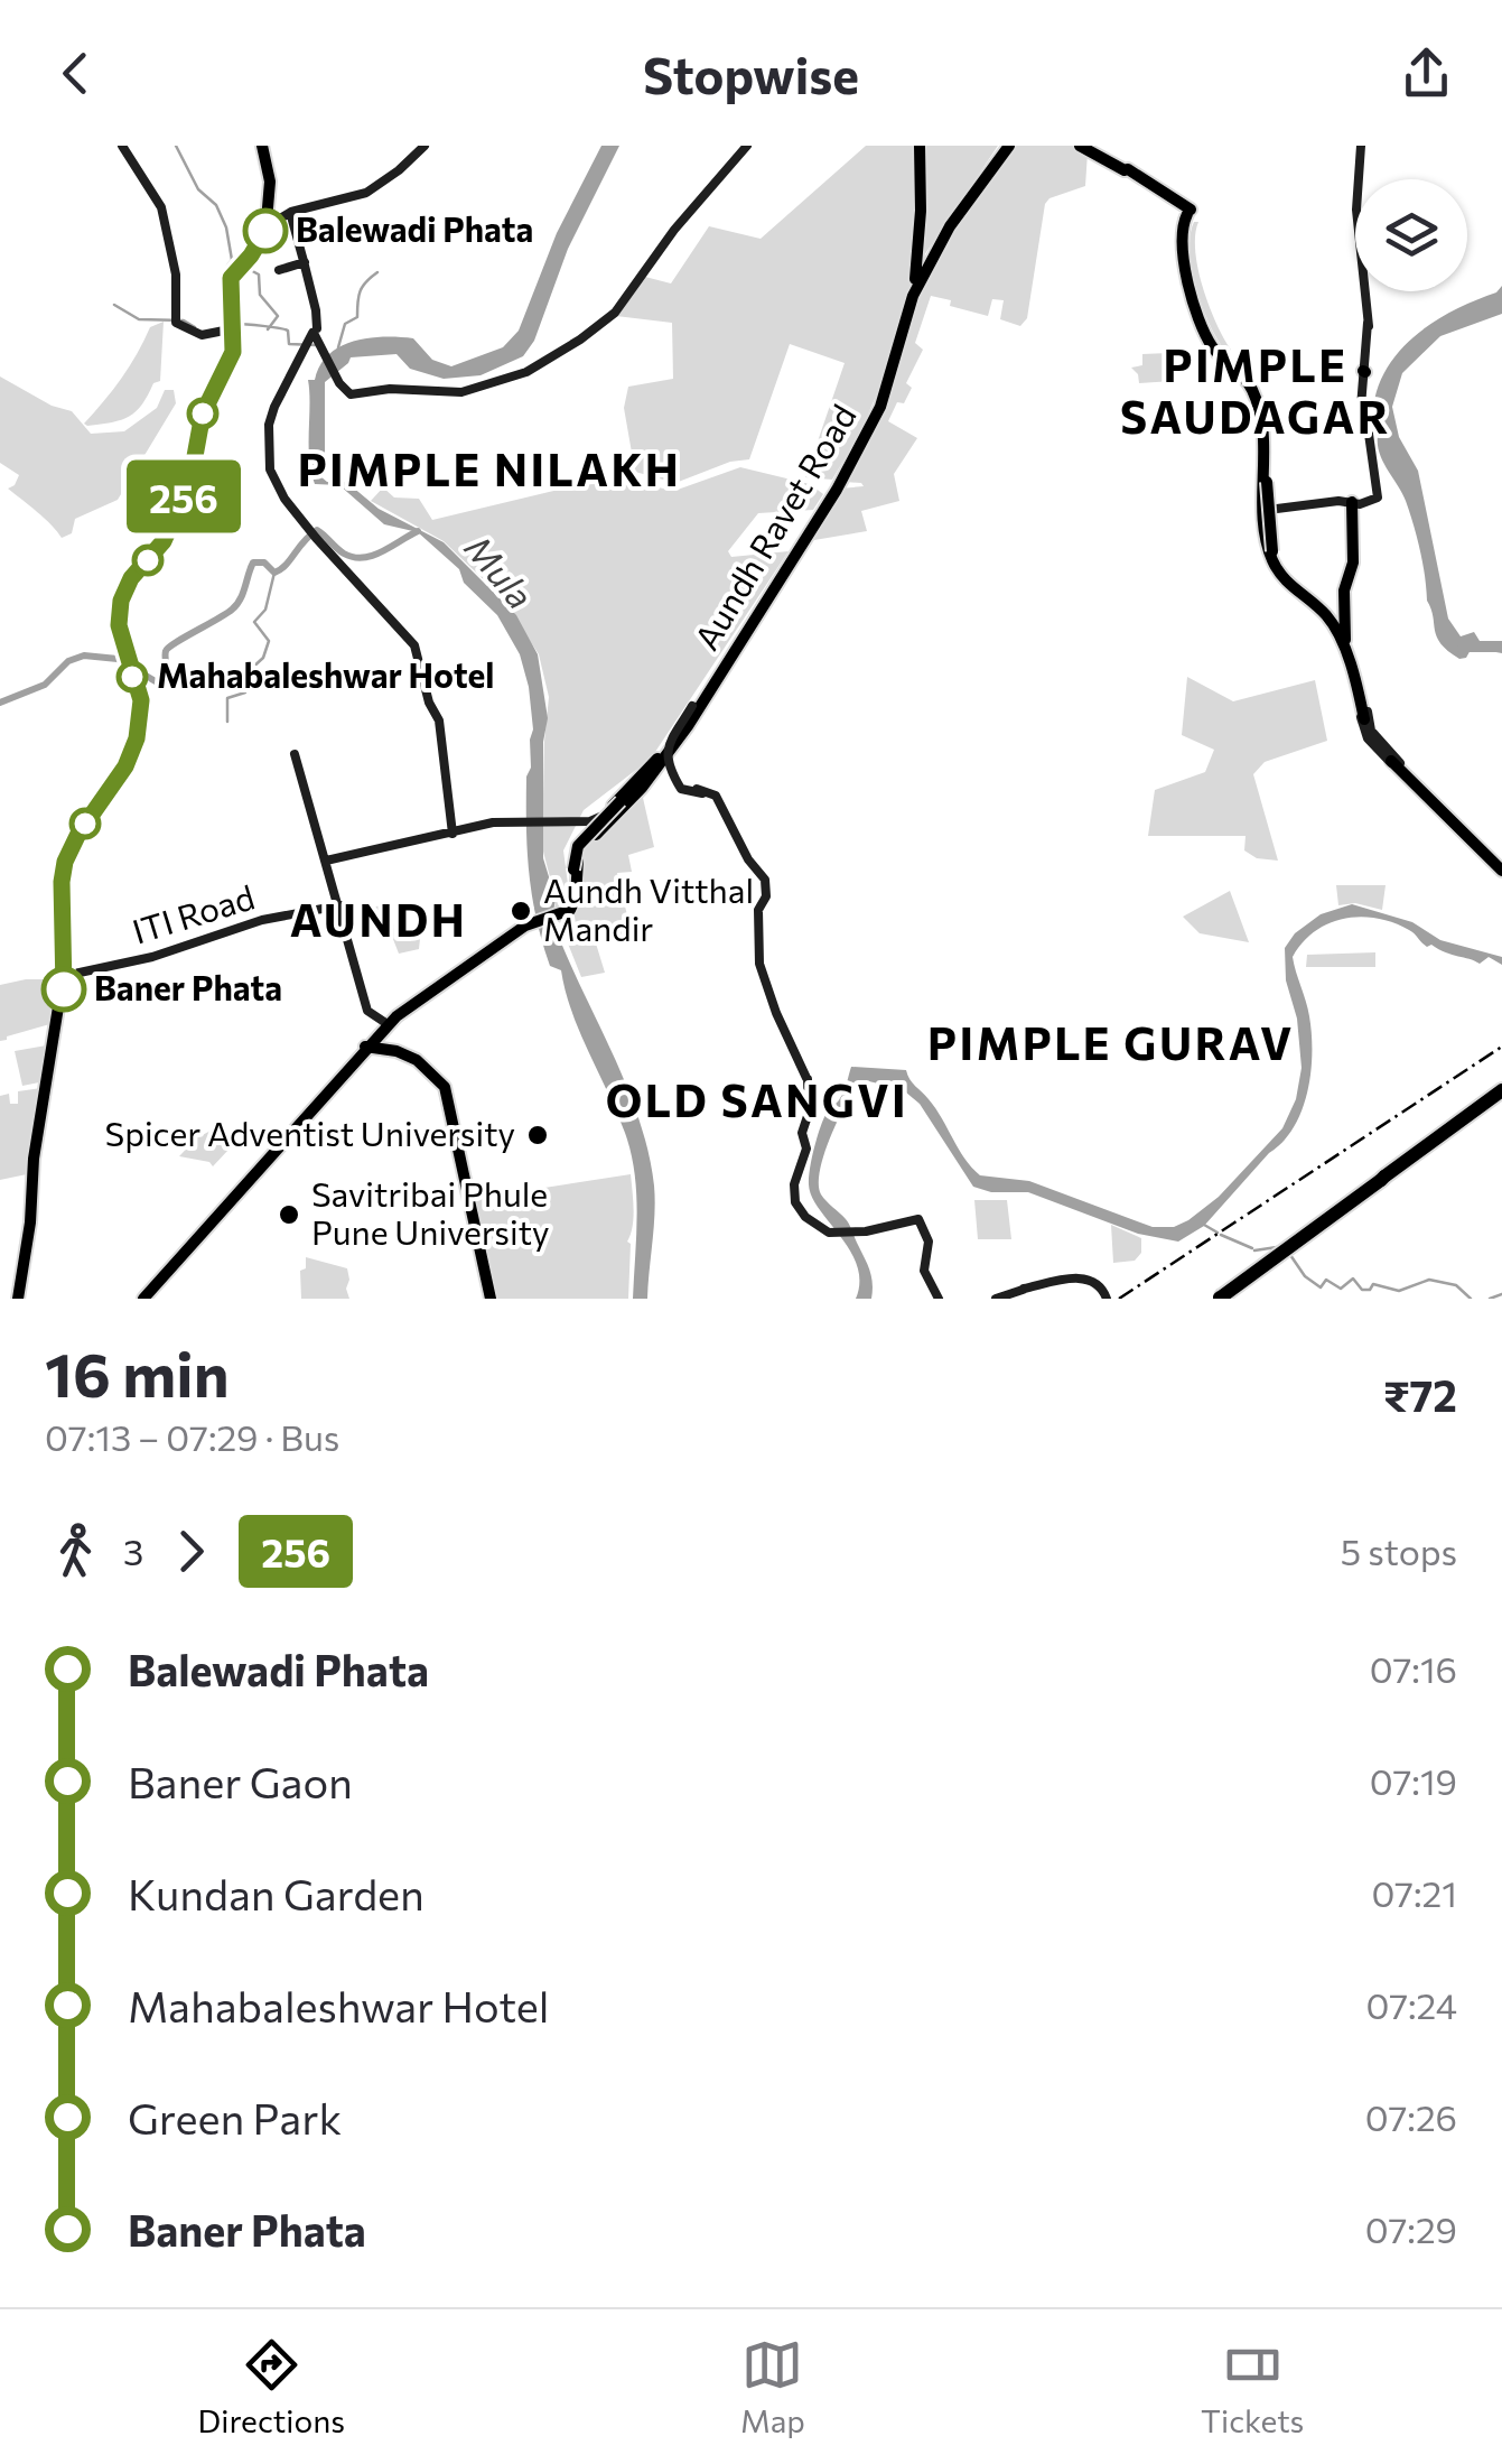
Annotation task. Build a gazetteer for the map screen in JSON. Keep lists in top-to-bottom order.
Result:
{
  "streets": {
    "main road": ["Aundh Ravet Road", "ITI Road"]
  },
  "districts": [
    "PIMPLE SAUDAGAR",
    "PIMPLE NILAKH",
    "AUNDH",
    "PIMPLE GURAV",
    "OLD SANGVI"
  ],
  "water": ["Mula"],
  "places": [
    "Balewadi Phata",
    "Mahabaleshwar Hotel",
    "Aundh Vitthal Mandir",
    "Baner Phata",
    "Spicer Adventist University",
    "Savitribai Phule Pune University"
  ],
  "lines": ["bus line 256"],
  "page": {
    "header": "Stopwise",
    "on_map": "256",
    "heading": ["16 min", "07:13 – 07:29 · Bus", "₹72"],
    "legs": ["3", "256", "5 stops"],
    "list": [
      {
        "name": "Balewadi Phata",
        "value": "07:16"
      },
      {
        "name": "Baner Gaon",
        "value": "07:19"
      },
      {
        "name": "Kundan Garden",
        "value": "07:21"
      },
      {
        "name": "Mahabaleshwar Hotel",
        "value": "07:24"
      },
      {
        "name": "Green Park",
        "value": "07:26"
      },
      {
        "name": "Baner Phata",
        "value": "07:29"
      }
    ],
    "tabs": ["Directions", "Map", "Tickets"]
  }
}
